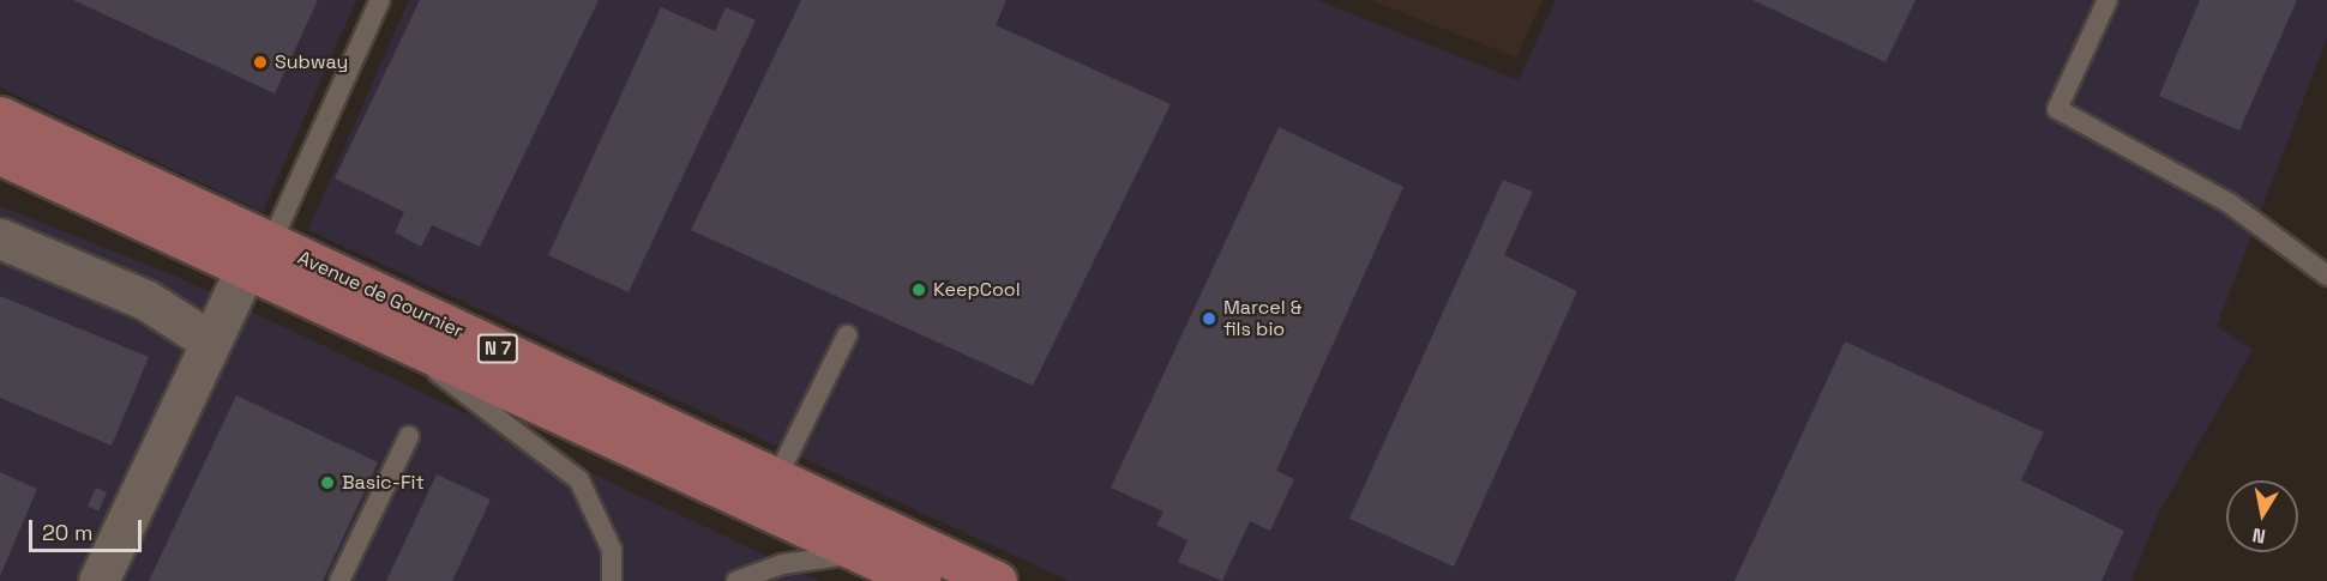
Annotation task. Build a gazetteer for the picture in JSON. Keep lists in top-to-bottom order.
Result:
{
  "streets": {
    "main road": ["Avenue de Gournier", "N 7"]
  },
  "places": [
    "Subway",
    "KeepCool",
    "Marcel & fils bio",
    "Basic-Fit"
  ],
  "scale_bar": "20 m",
  "north": "bottom"
}
